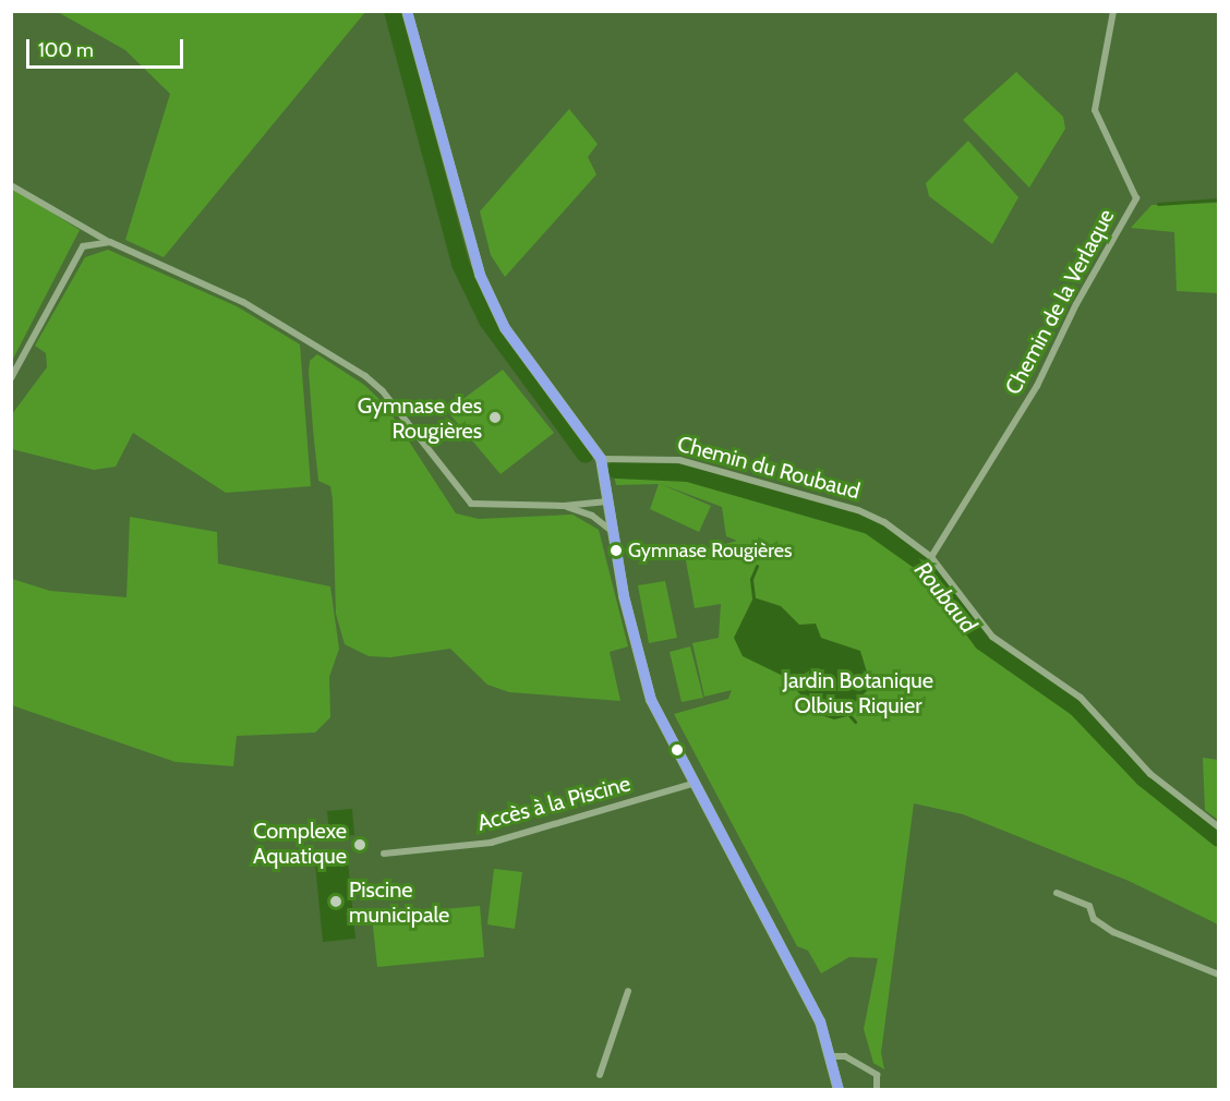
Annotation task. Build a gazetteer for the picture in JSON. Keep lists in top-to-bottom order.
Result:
{
  "streets": {
    "street": ["Chemin de la Verlaque", "Chemin du Roubaud", "Accès à la Piscine"]
  },
  "crossings": [
    ["Chemin de la Verlaque", "Chemin du Roubaud"]
  ],
  "water": ["Roubaud"],
  "parks": ["Jardin Botanique Olbius Riquier"],
  "places": [
    "Gymnase des Rougières",
    "Gymnase Rougières",
    "Complexe Aquatique",
    "Piscine municipale"
  ],
  "scale_bar": "100 m"
}
